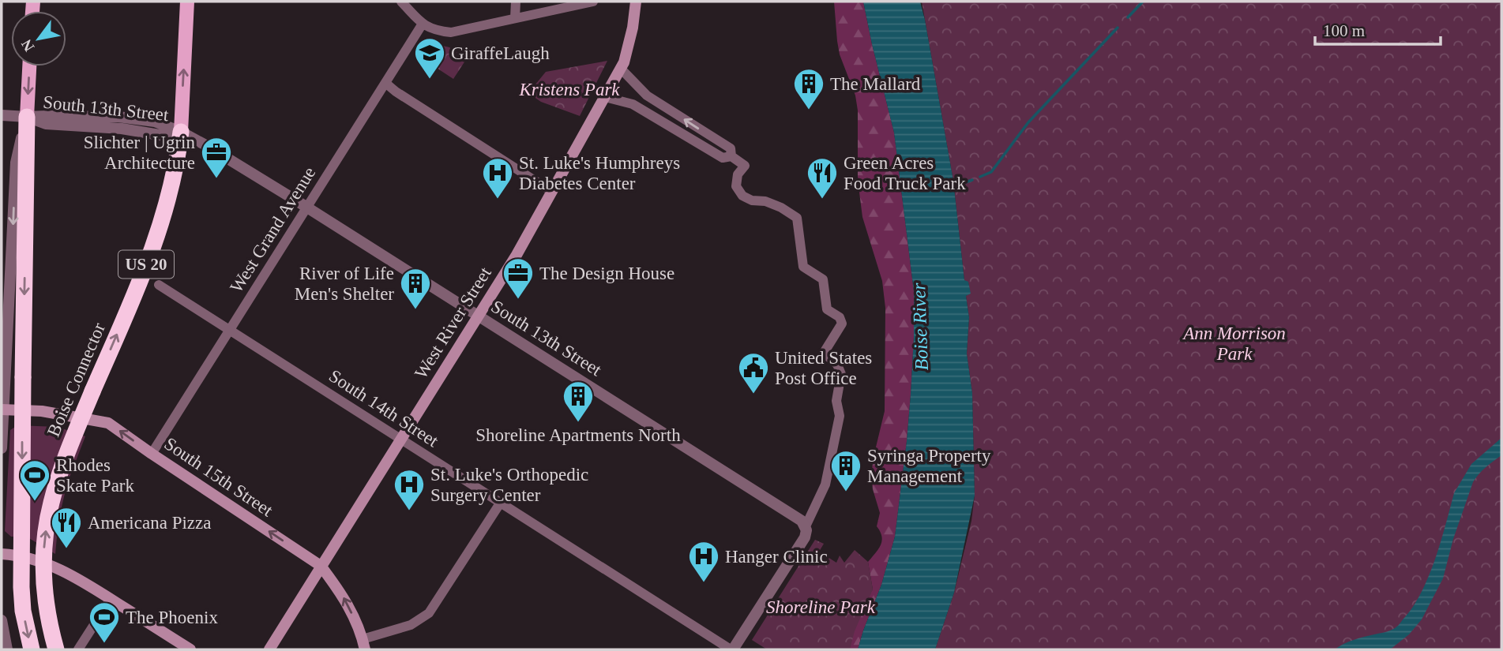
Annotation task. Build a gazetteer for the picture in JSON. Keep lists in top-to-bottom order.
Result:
{
  "streets": {
    "highway": ["US 20", "Boise Connector"],
    "main road": ["West River Street", "South 15th Street"],
    "street": ["South 13th Street", "West Grand Avenue", "South 14th Street"]
  },
  "crossings": [
    ["South 13th Street", "West Grand Avenue"],
    ["South 13th Street", "US 20"],
    ["South 13th Street", "West River Street"],
    ["South 13th Street", "Boise Connector"],
    ["West Grand Avenue", "South 14th Street"],
    ["West Grand Avenue", "South 15th Street"],
    ["US 20", "Boise Connector"],
    ["West River Street", "South 14th Street"],
    ["West River Street", "South 15th Street"]
  ],
  "one_way": ["South 15th Street"],
  "water": ["Boise River"],
  "parks": ["Kristens Park", "Ann Morrison Park", "Shoreline Park"],
  "places": {
    "school or university": ["GiraffeLaugh"],
    "building": [
      "The Mallard",
      "River of Life Men's Shelter",
      "Shoreline Apartments North",
      "Syringa Property Management"
    ],
    "office": ["Slichter | Ugrin Architecture", "The Design House"],
    "hospital": ["St. Luke's Humphreys Diabetes Center", "St. Luke's Orthopedic Surgery Center", "Hanger Clinic"],
    "restaurant": ["Green Acres Food Truck Park", "Americana Pizza"],
    "public building": ["United States Post Office"],
    "sports": ["Rhodes Skate Park", "The Phoenix"]
  },
  "scale_bar": "100 m",
  "north": "bottom left"
}
